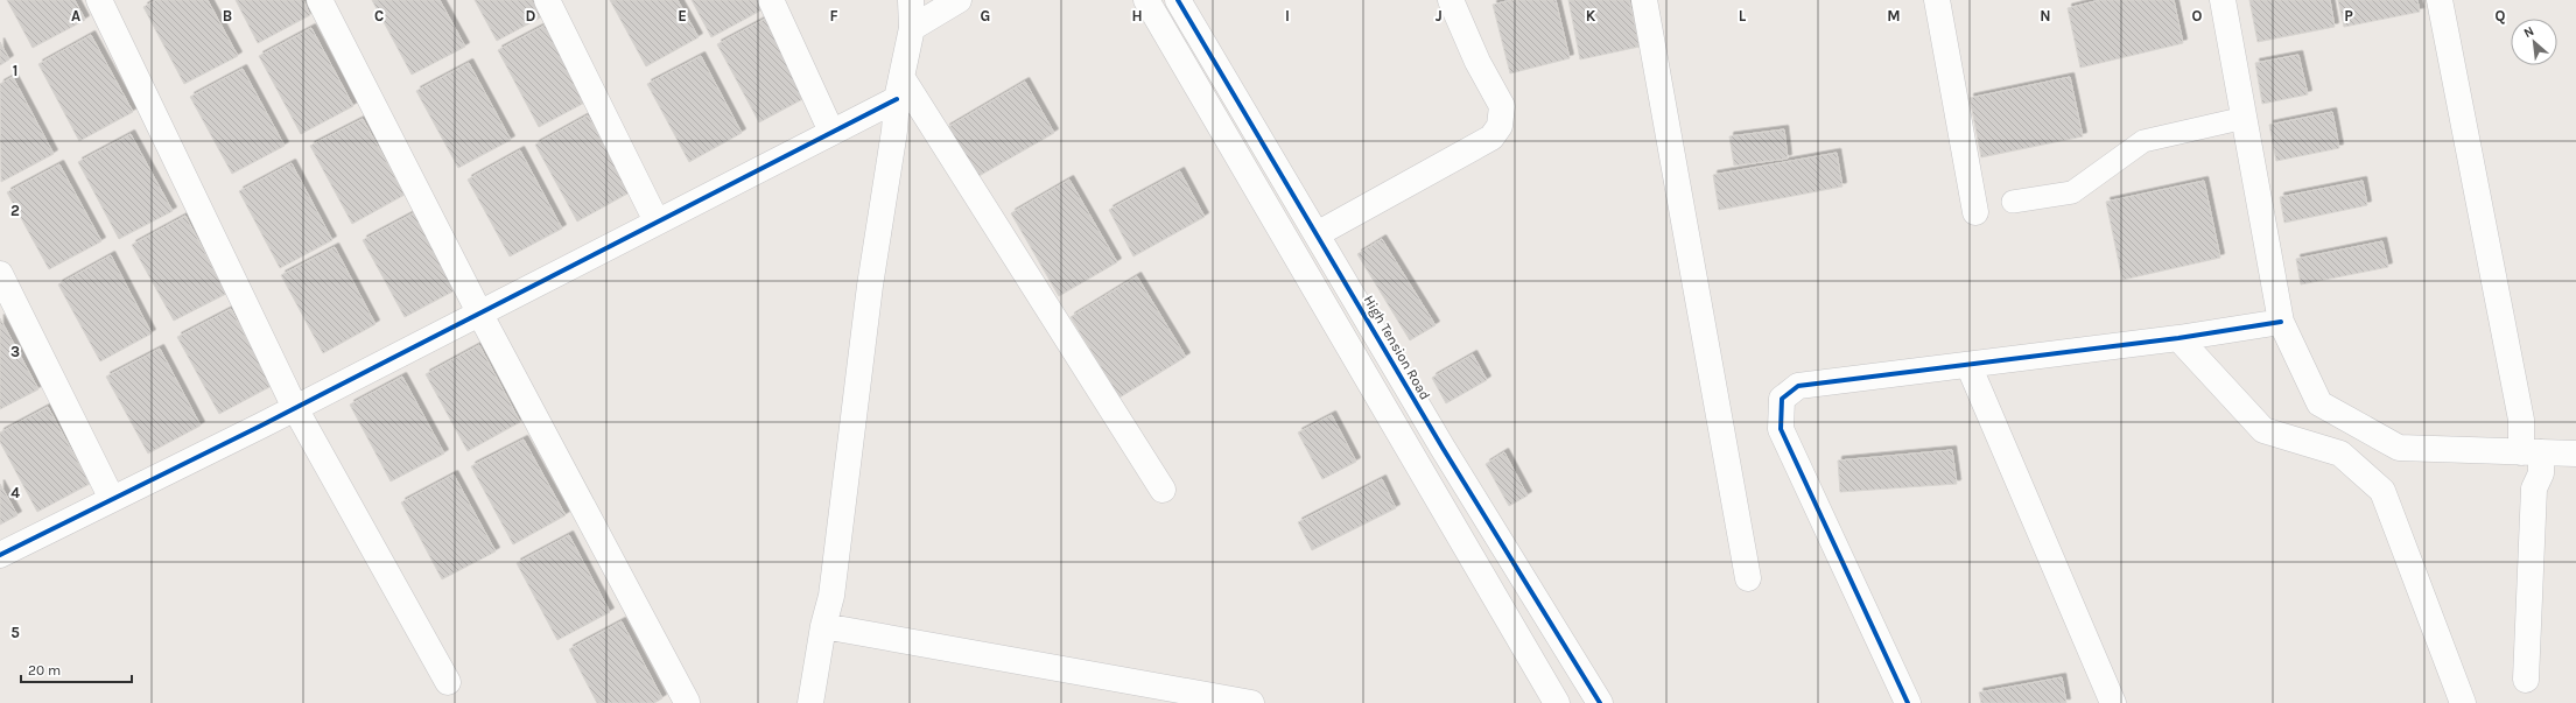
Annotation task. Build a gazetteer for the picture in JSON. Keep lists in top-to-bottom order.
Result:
{
  "streets": {
    "street": ["High Tension Road"]
  },
  "scale_bar": "20 m",
  "north": "top left",
  "grid": {
    "columns": [
      "A",
      "B",
      "C",
      "D",
      "E",
      "F",
      "G",
      "H",
      "I",
      "J",
      "K",
      "L",
      "M",
      "N",
      "O",
      "P",
      "Q"
    ],
    "rows": [
      "1",
      "2",
      "3",
      "4",
      "5"
    ]
  }
}
